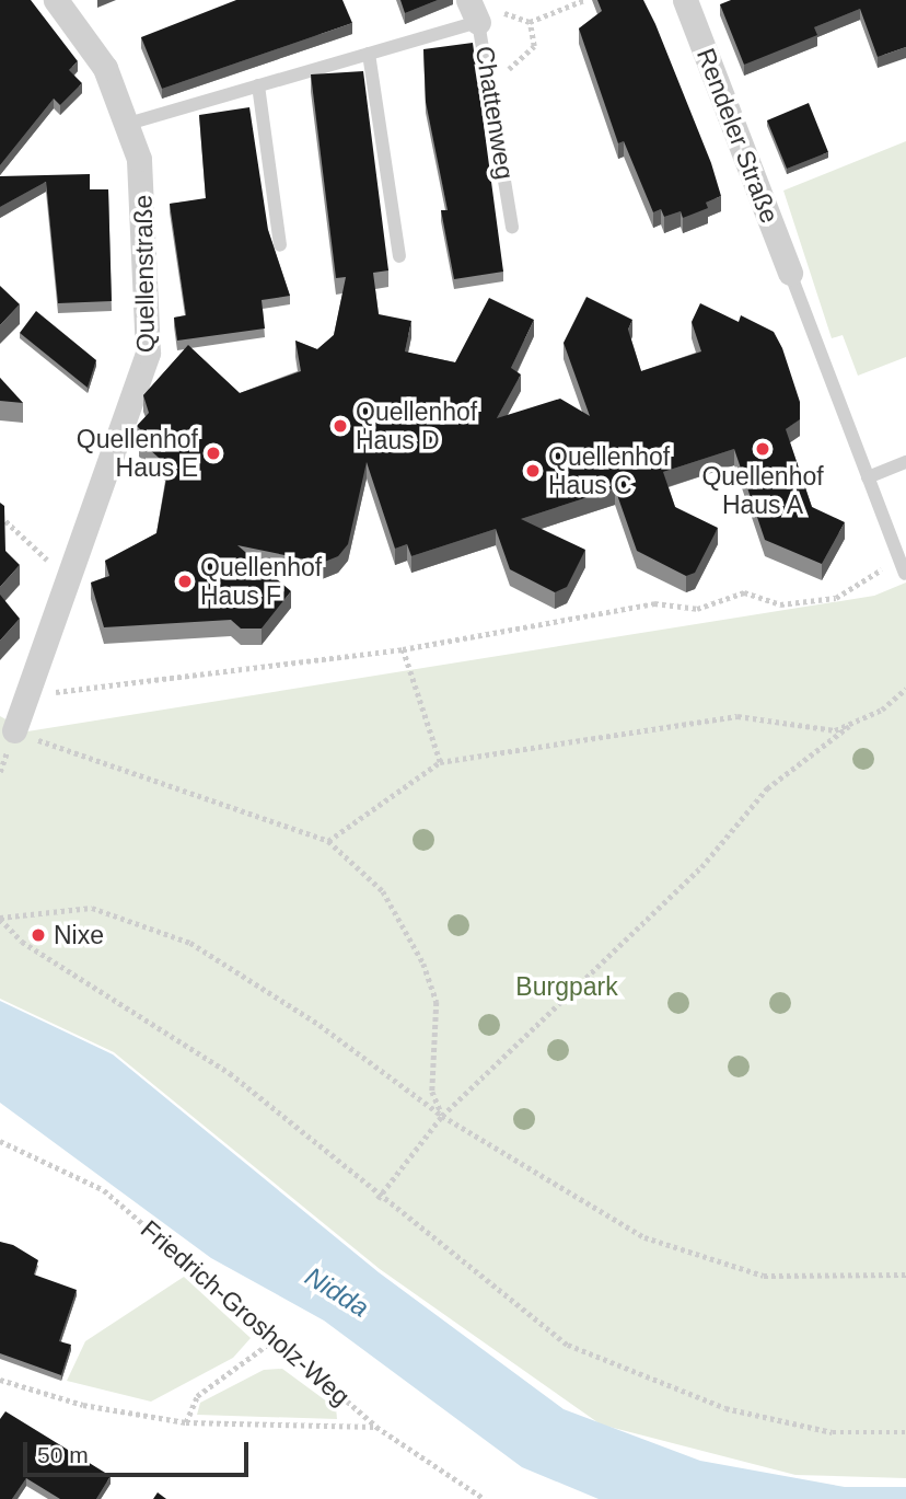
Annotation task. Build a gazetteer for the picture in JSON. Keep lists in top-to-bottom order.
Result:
{
  "streets": {
    "street": ["Rendeler Straße", "Quellenstraße"],
    "lane": ["Chattenweg"],
    "path": ["Friedrich-Grosholz-Weg"]
  },
  "crossings": [
    ["Chattenweg", "Quellenstraße"]
  ],
  "water": ["Nidda"],
  "parks": ["Burgpark"],
  "places": [
    "Quellenhof Haus D",
    "Quellenhof Haus A",
    "Quellenhof Haus E",
    "Quellenhof Haus C",
    "Quellenhof Haus F",
    "Nixe"
  ],
  "scale_bar": "50 m"
}
